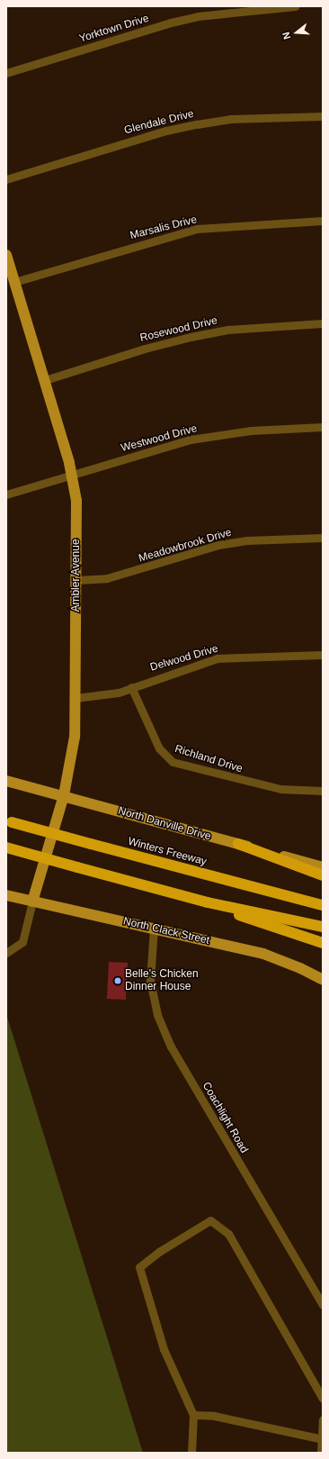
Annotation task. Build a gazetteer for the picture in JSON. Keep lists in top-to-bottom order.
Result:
{
  "streets": {
    "highway": ["Winters Freeway"],
    "main road": ["Ambler Avenue", "North Danville Drive", "North Clack Street"],
    "street": [
      "Yorktown Drive",
      "Glendale Drive",
      "Marsalis Drive",
      "Rosewood Drive",
      "Westwood Drive",
      "Meadowbrook Drive",
      "Delwood Drive",
      "Richland Drive",
      "Coachlight Road"
    ]
  },
  "crossings": [
    ["Marsalis Drive", "Ambler Avenue"],
    ["Rosewood Drive", "Ambler Avenue"],
    ["Westwood Drive", "Ambler Avenue"],
    ["Meadowbrook Drive", "Ambler Avenue"],
    ["Ambler Avenue", "Delwood Drive"],
    ["Ambler Avenue", "North Danville Drive"],
    ["Ambler Avenue", "North Clack Street"],
    ["Delwood Drive", "Richland Drive"],
    ["North Clack Street", "Coachlight Road"]
  ],
  "places": ["Belle's Chicken Dinner House"],
  "north": "left"
}
